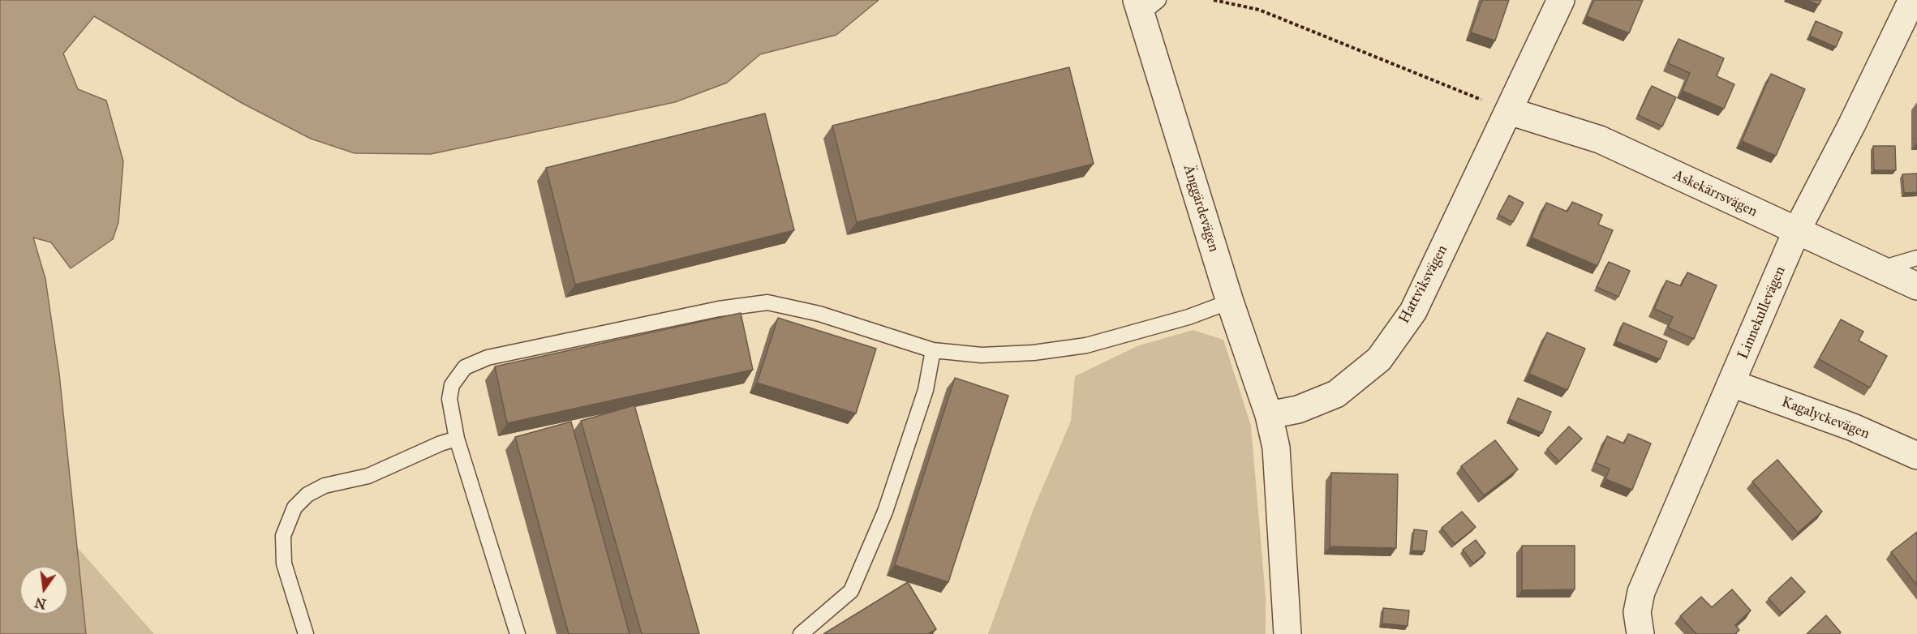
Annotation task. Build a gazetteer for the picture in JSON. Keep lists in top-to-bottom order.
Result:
{
  "streets": {
    "street": [
      "Askekärrsvägen",
      "Änggärdevägen",
      "Hattviksvägen",
      "Linnekullevägen",
      "Kagalyckevägen"
    ]
  },
  "crossings": [
    ["Askekärrsvägen", "Hattviksvägen"],
    ["Askekärrsvägen", "Linnekullevägen"],
    ["Änggärdevägen", "Hattviksvägen"],
    ["Linnekullevägen", "Kagalyckevägen"]
  ],
  "north": "bottom"
}
